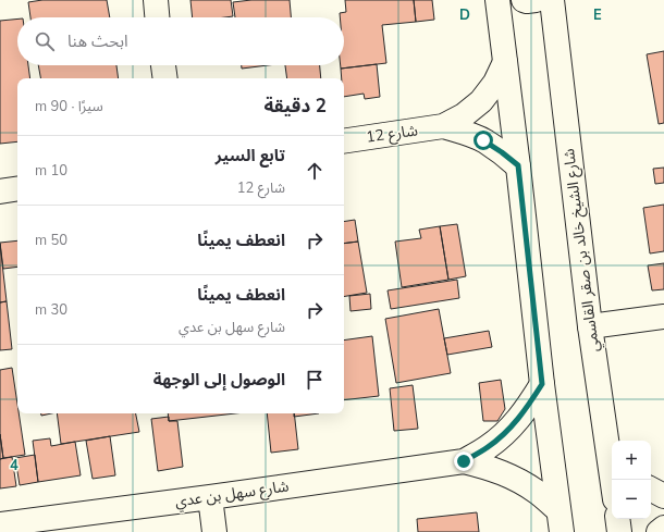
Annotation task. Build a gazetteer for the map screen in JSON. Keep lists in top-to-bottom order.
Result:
{
  "streets": {
    "street": ["شارع 12", "شارع الشيخ خالد بن صقر القاسمي", "شارع سهل بن عدي"]
  },
  "page": {
    "search": "ابحث هنا",
    "heading": ["2 دقيقة", "سيرًا · 90 m"],
    "list": [
      ["تابع السير", "شارع 12", "10 m"],
      ["انعطف يمينًا", "50 m"],
      ["انعطف يمينًا", "شارع سهل بن عدي", "30 m"],
      "الوصول إلى الوجهة"
    ],
    "map_buttons": ["+", "−"]
  },
  "grid": {
    "columns": ["D", "E"],
    "rows": ["4"]
  }
}
